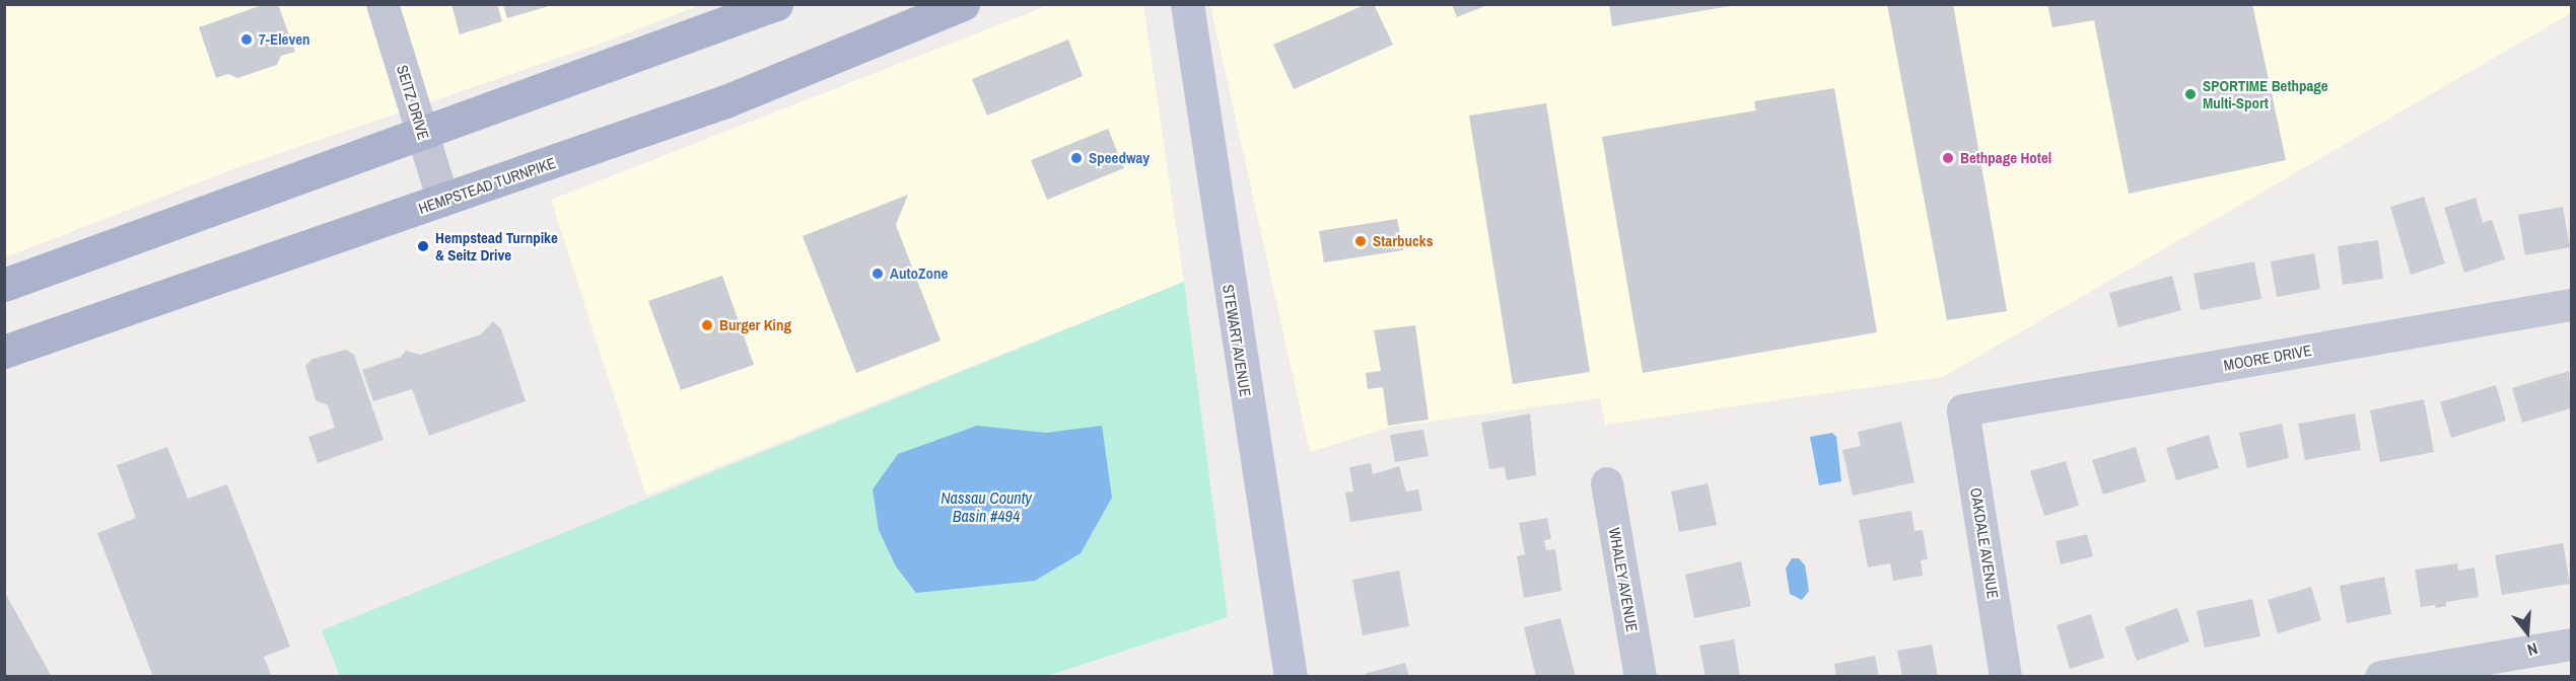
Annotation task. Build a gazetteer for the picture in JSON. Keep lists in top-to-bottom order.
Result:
{
  "streets": {
    "main road": ["HEMPSTEAD TURNPIKE", "STEWART AVENUE"],
    "street": [
      "SEITZ DRIVE",
      "MOORE DRIVE",
      "OAKDALE AVENUE",
      "WHALEY AVENUE"
    ]
  },
  "crossings": [
    ["SEITZ DRIVE", "HEMPSTEAD TURNPIKE"],
    ["MOORE DRIVE", "OAKDALE AVENUE"]
  ],
  "water": ["Nassau County Basin #494"],
  "places": [
    "7-Eleven",
    "SPORTIME Bethpage Multi-Sport",
    "Speedway",
    "Bethpage Hotel",
    "Starbucks",
    "Hempstead Turnpike & Seitz Drive",
    "AutoZone",
    "Burger King"
  ],
  "north": "bottom"
}
